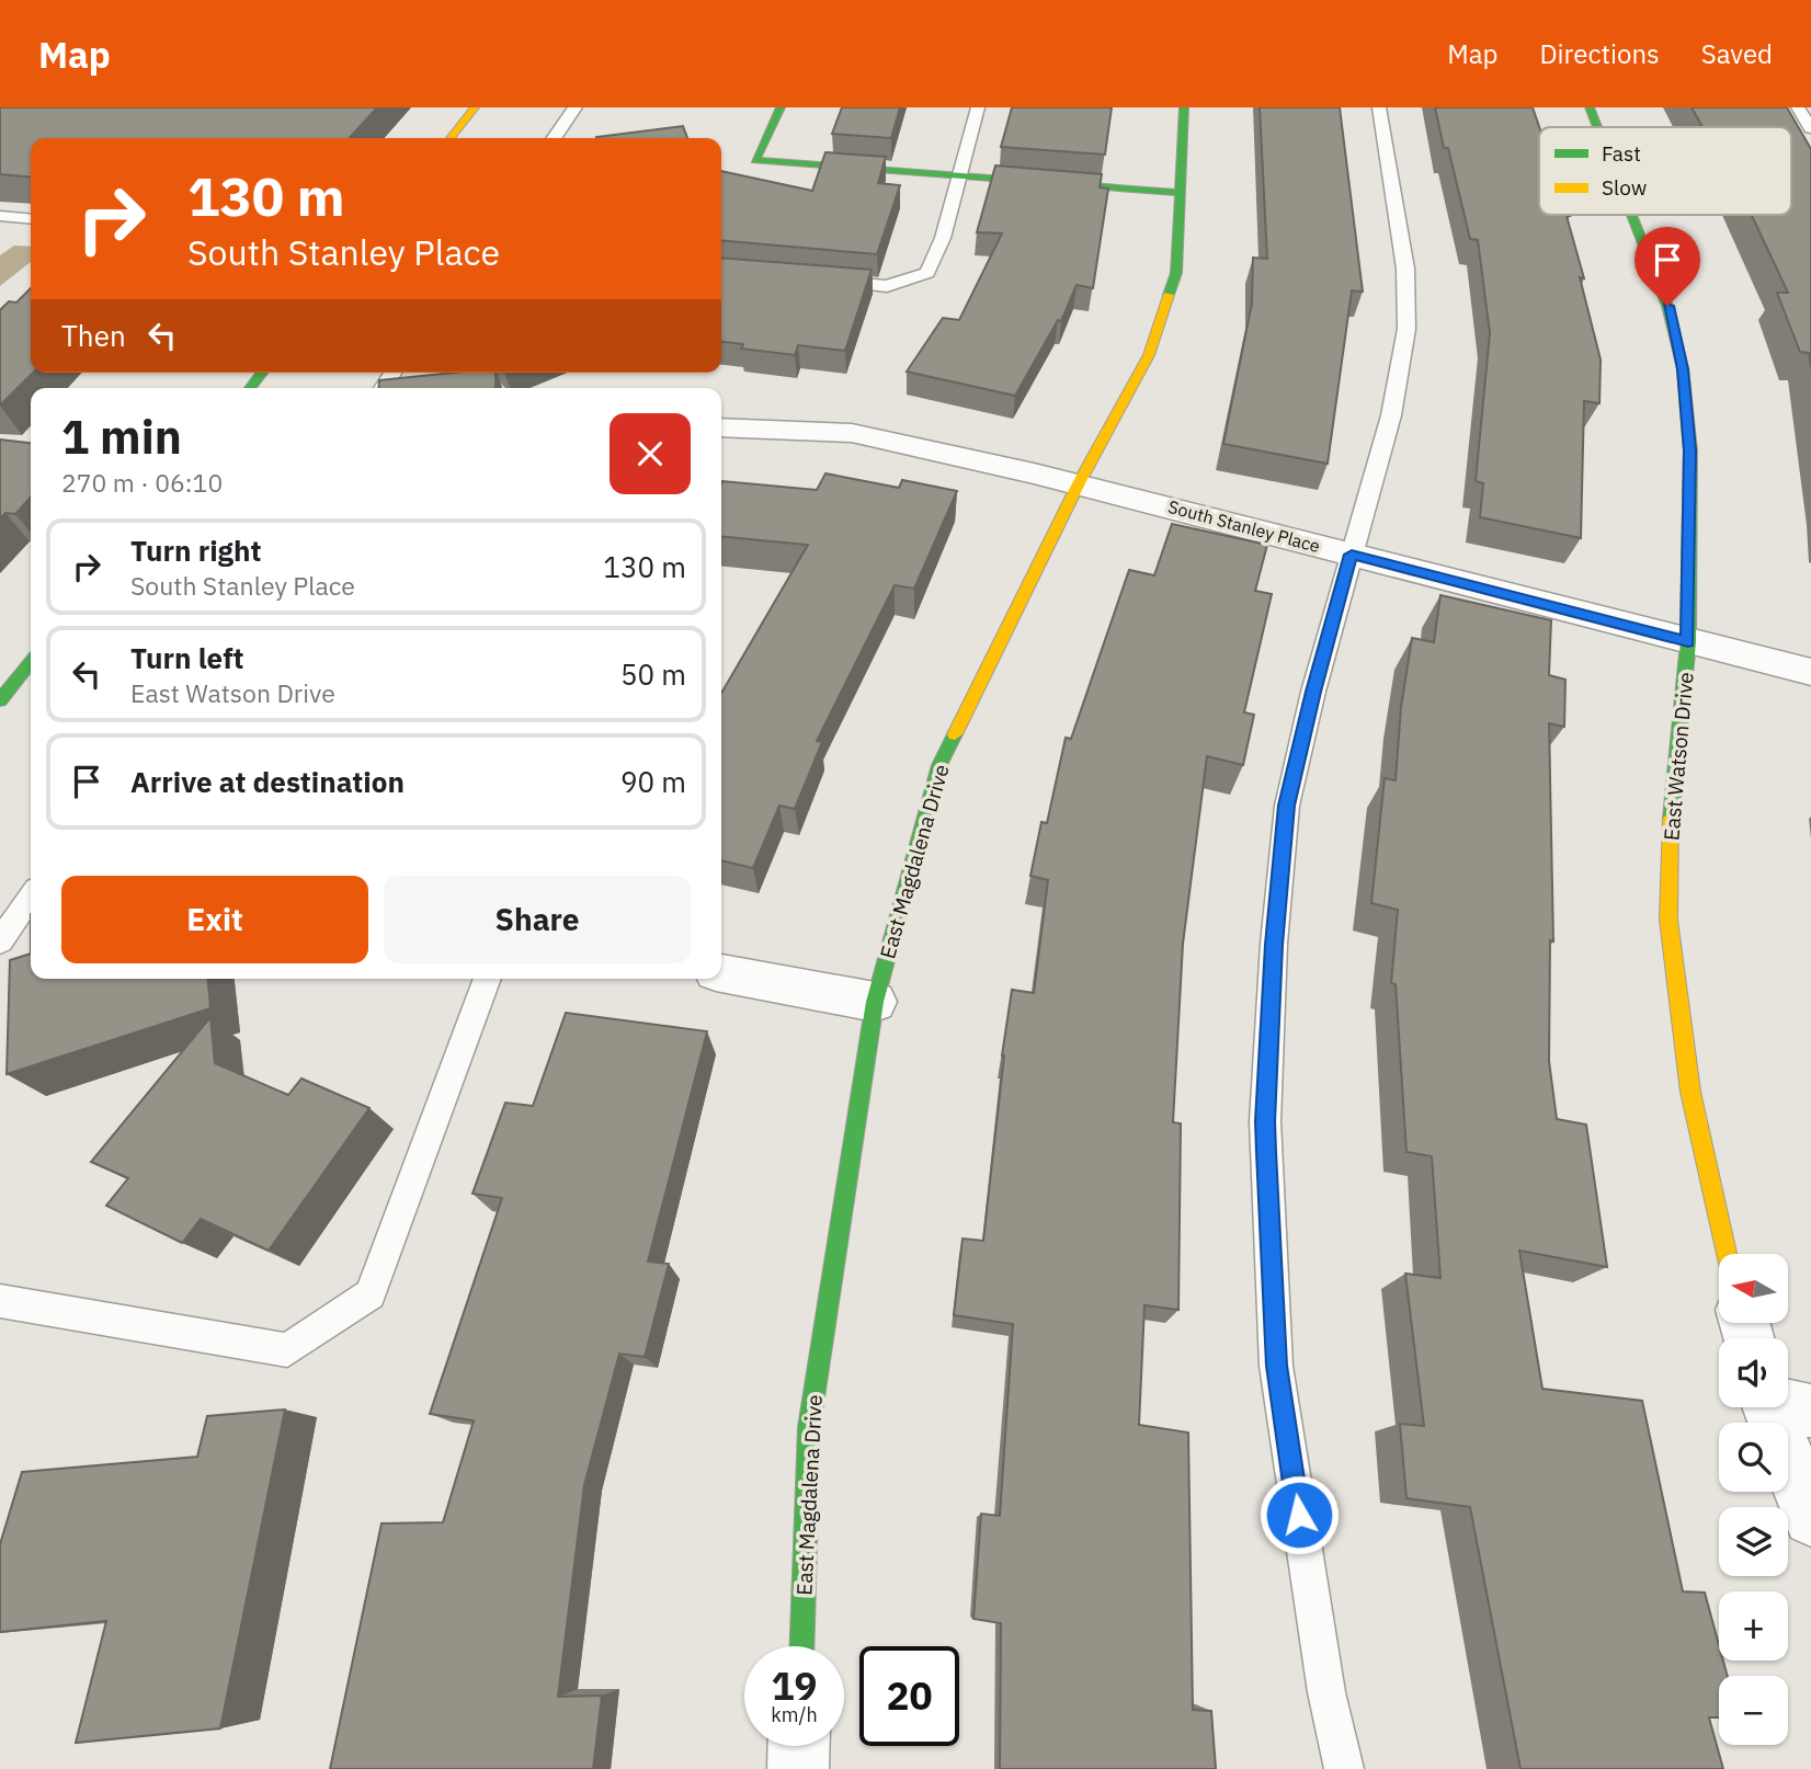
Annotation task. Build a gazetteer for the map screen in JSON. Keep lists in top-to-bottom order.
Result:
{
  "streets": {
    "street": ["South Stanley Place", "East Watson Drive", "East Magdalena Drive"]
  },
  "crossings": [
    ["South Stanley Place", "East Watson Drive"],
    ["South Stanley Place", "East Magdalena Drive"]
  ],
  "legend": ["Fast", "Slow"],
  "north": "left",
  "page": {
    "header": "Map",
    "nav": ["Map", "Directions", "Saved"],
    "turn": ["130 m", "South Stanley Place"],
    "then": "Then",
    "heading": ["1 min", "270 m · 06:10"],
    "list": [
      {
        "name": "Turn right",
        "note": "South Stanley Place",
        "value": "130 m"
      },
      {
        "name": "Turn left",
        "note": "East Watson Drive",
        "value": "50 m"
      },
      {
        "name": "Arrive at destination",
        "value": "90 m"
      }
    ],
    "buttons": ["Exit", "Share"],
    "map_buttons": ["+", "−"],
    "speed": "19 km/h",
    "limit": "20"
  }
}
